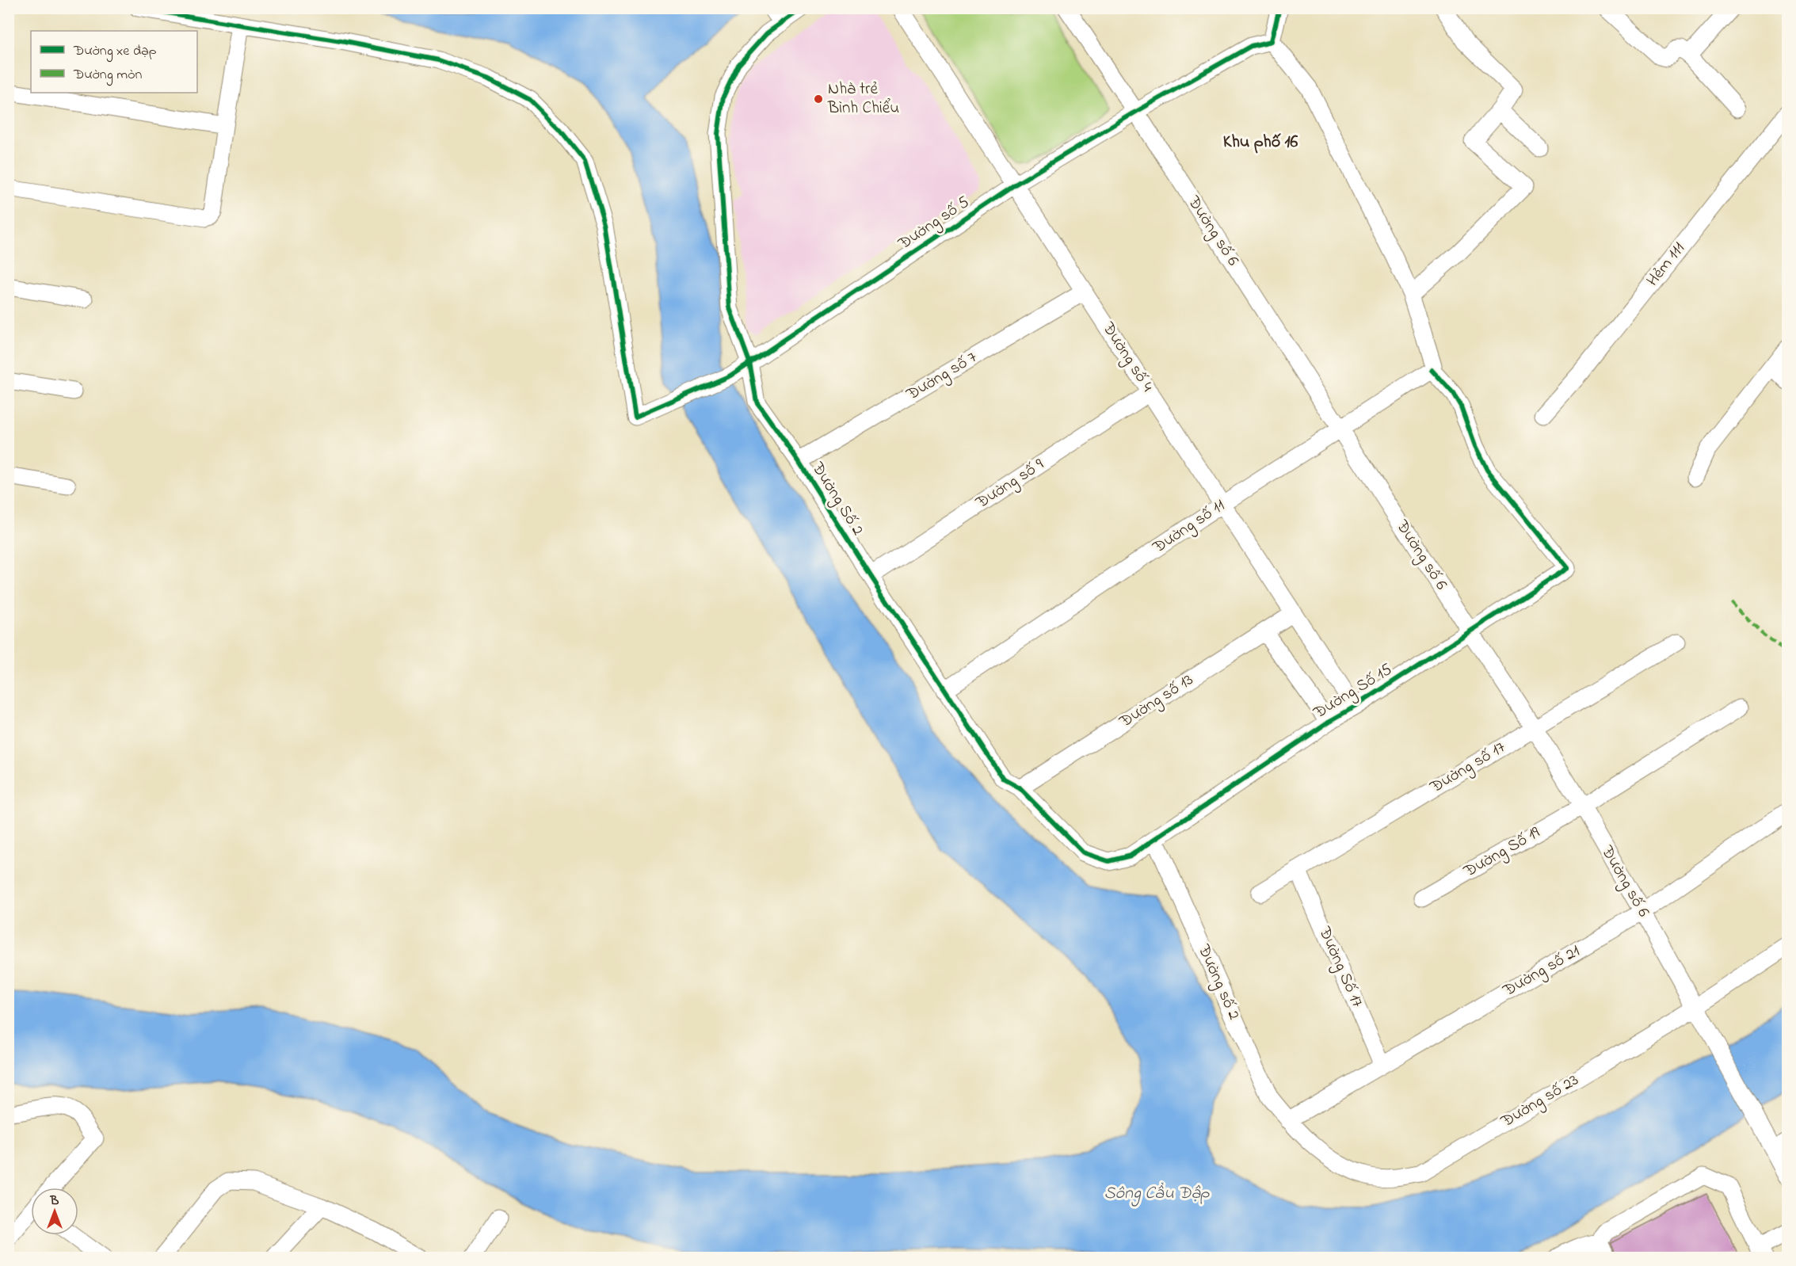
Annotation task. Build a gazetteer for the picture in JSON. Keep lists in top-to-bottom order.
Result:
{
  "streets": {
    "street": [
      "Đường số 5",
      "Đường số 6",
      "Hẻm 111",
      "Đường số 4",
      "Đường số 7",
      "Đường số 9",
      "Đường Số 2",
      "Đường số 11",
      "Đường Số 15",
      "Đường số 13",
      "Đường số 17",
      "Đường Số 19",
      "Đường Số 17",
      "Đường số 21",
      "Đường số 2",
      "Đường số 23"
    ]
  },
  "crossings": [
    ["Đường số 5", "Đường số 6"],
    ["Đường số 5", "Đường số 4"],
    ["Đường số 5", "Đường Số 2"],
    ["Đường số 6", "Đường số 11"],
    ["Đường số 6", "Đường Số 15"],
    ["Đường số 6", "Đường số 17"],
    ["Đường số 6", "Đường Số 19"],
    ["Đường số 6", "Đường số 21"],
    ["Đường số 6", "Đường số 23"],
    ["Đường số 4", "Đường số 7"],
    ["Đường số 4", "Đường số 9"],
    ["Đường số 4", "Đường số 11"],
    ["Đường số 4", "Đường Số 15"],
    ["Đường số 4", "Đường số 13"],
    ["Đường số 7", "Đường Số 2"],
    ["Đường số 9", "Đường Số 2"],
    ["Đường Số 2", "Đường số 11"],
    ["Đường Số 2", "Đường Số 15"],
    ["Đường Số 2", "Đường số 13"],
    ["Đường Số 2", "Đường số 2"],
    ["Đường số 11", "Đường Số 15"],
    ["Đường Số 15", "Đường số 2"],
    ["Đường số 17", "Đường Số 17"],
    ["Đường Số 17", "Đường số 21"],
    ["Đường số 21", "Đường số 2"],
    ["Đường số 21", "Đường số 23"],
    ["Đường số 2", "Đường số 23"]
  ],
  "districts": ["Khu phố 16"],
  "water": ["Sông Cầu Đập"],
  "places": ["Nhà trẻ Bình Chiểu"],
  "legend": ["Đường xe đạp", "Đường mòn"],
  "north": "top"
}
